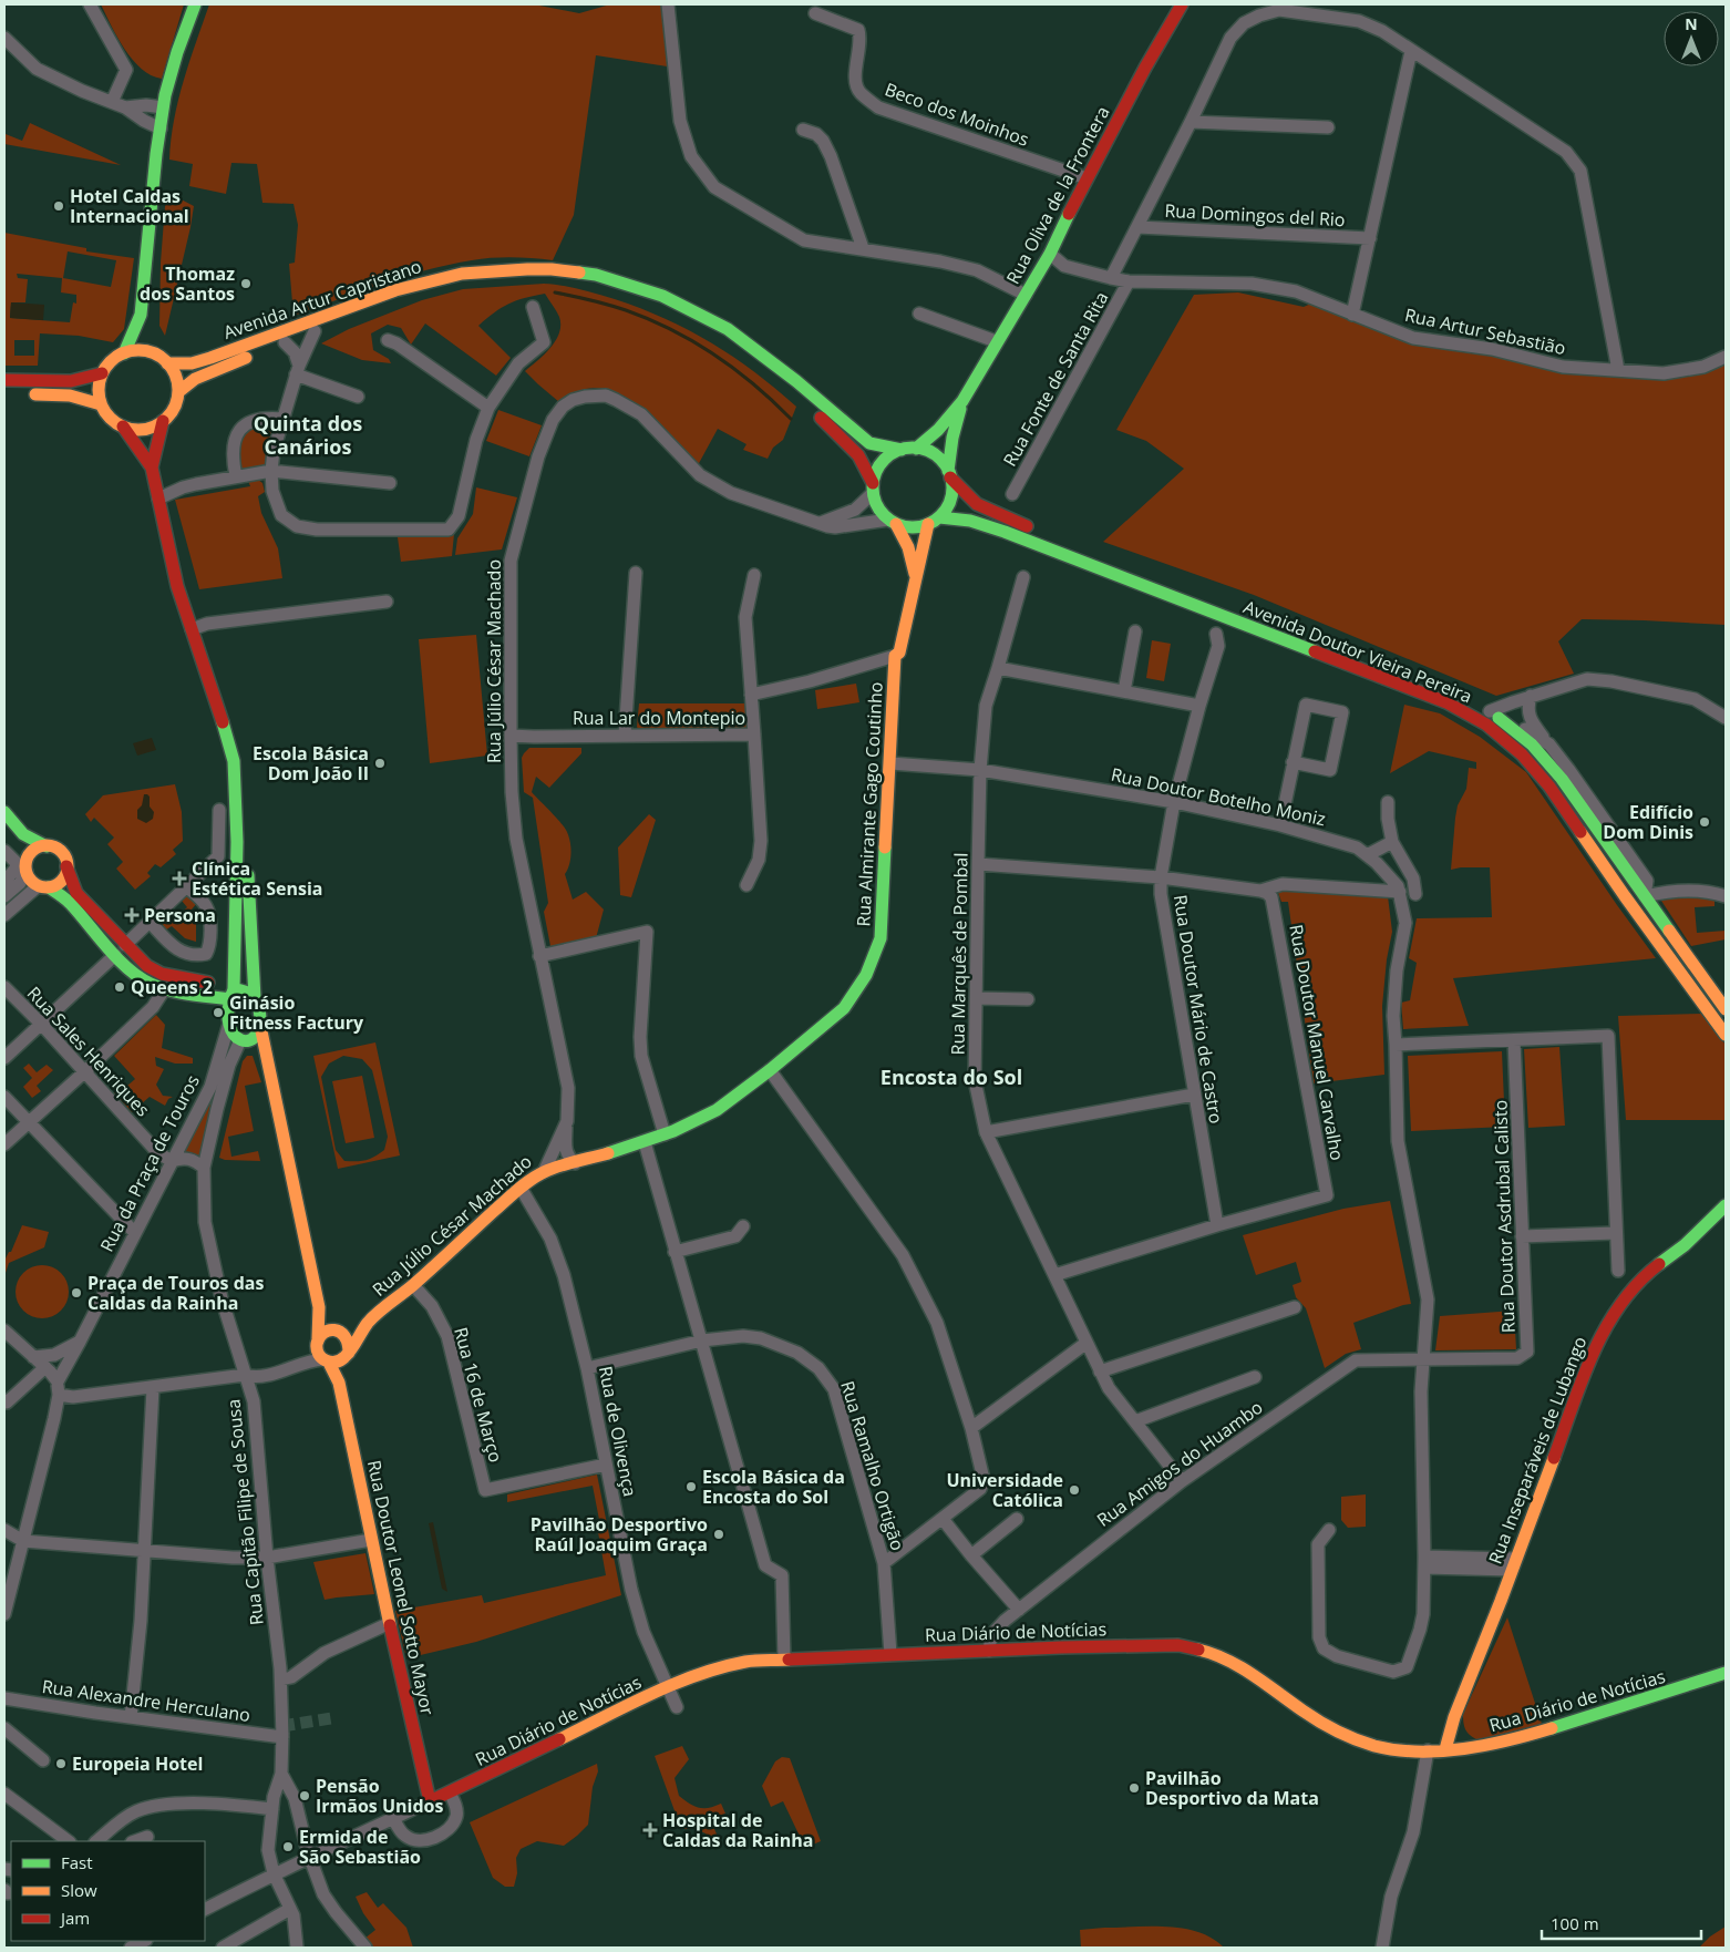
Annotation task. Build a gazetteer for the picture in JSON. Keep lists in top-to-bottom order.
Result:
{
  "streets": {
    "main road": [
      "Rua Oliva de la Frontera",
      "Avenida Artur Capristano",
      "Avenida Doutor Vieira Pereira",
      "Rua Júlio César Machado",
      "Rua Almirante Gago Coutinho",
      "Rua Inseparáveis de Lubango",
      "Rua Doutor Leonel Sotto Mayor",
      "Rua Diário de Notícias"
    ],
    "street": [
      "Beco dos Moinhos",
      "Rua Domingos del Rio",
      "Rua Artur Sebastião",
      "Rua Fonte de Santa Rita",
      "Rua Lar do Montepio",
      "Rua Doutor Botelho Moniz",
      "Rua Marquês de Pombal",
      "Rua Doutor Mário de Castro",
      "Rua Doutor Manuel Carvalho",
      "Rua Sales Henriques",
      "Rua da Praça de Touros",
      "Rua Doutor Asdrubal Calisto",
      "Rua 16 de Março",
      "Rua de Olivença",
      "Rua Amigos do Huambo",
      "Rua Ramalho Ortigão",
      "Rua Capitão Filipe de Sousa",
      "Rua Alexandre Herculano"
    ]
  },
  "crossings": [
    ["Beco dos Moinhos", "Rua Oliva de la Frontera"],
    ["Rua Oliva de la Frontera", "Avenida Artur Capristano"],
    ["Rua Oliva de la Frontera", "Rua Artur Sebastião"],
    ["Rua Oliva de la Frontera", "Avenida Doutor Vieira Pereira"],
    ["Rua Oliva de la Frontera", "Rua Júlio César Machado"],
    ["Rua Oliva de la Frontera", "Rua Almirante Gago Coutinho"],
    ["Avenida Artur Capristano", "Avenida Doutor Vieira Pereira"],
    ["Avenida Artur Capristano", "Rua Júlio César Machado"],
    ["Avenida Artur Capristano", "Rua Almirante Gago Coutinho"],
    ["Rua Artur Sebastião", "Rua Fonte de Santa Rita"],
    ["Avenida Doutor Vieira Pereira", "Rua Júlio César Machado"],
    ["Avenida Doutor Vieira Pereira", "Rua Almirante Gago Coutinho"],
    ["Rua Júlio César Machado", "Rua Lar do Montepio"],
    ["Rua Júlio César Machado", "Rua Almirante Gago Coutinho"],
    ["Rua Júlio César Machado", "Rua 16 de Março"],
    ["Rua Júlio César Machado", "Rua de Olivença"],
    ["Rua Doutor Botelho Moniz", "Rua Almirante Gago Coutinho"],
    ["Rua Doutor Botelho Moniz", "Rua Marquês de Pombal"],
    ["Rua Doutor Botelho Moniz", "Rua Doutor Mário de Castro"],
    ["Rua Doutor Botelho Moniz", "Rua Doutor Asdrubal Calisto"],
    ["Rua Doutor Botelho Moniz", "Rua Amigos do Huambo"],
    ["Rua Marquês de Pombal", "Rua Amigos do Huambo"],
    ["Rua Doutor Mário de Castro", "Rua Doutor Manuel Carvalho"],
    ["Rua Sales Henriques", "Rua da Praça de Touros"],
    ["Rua da Praça de Touros", "Rua Capitão Filipe de Sousa"],
    ["Rua da Praça de Touros", "Rua Doutor Leonel Sotto Mayor"],
    ["Rua Doutor Asdrubal Calisto", "Rua Amigos do Huambo"],
    ["Rua 16 de Março", "Rua de Olivença"],
    ["Rua de Olivença", "Rua Ramalho Ortigão"],
    ["Rua de Olivença", "Rua Diário de Notícias"],
    ["Rua Inseparáveis de Lubango", "Rua Diário de Notícias"],
    ["Rua Amigos do Huambo", "Rua Diário de Notícias"],
    ["Rua Ramalho Ortigão", "Rua Diário de Notícias"],
    ["Rua Capitão Filipe de Sousa", "Rua Doutor Leonel Sotto Mayor"],
    ["Rua Capitão Filipe de Sousa", "Rua Diário de Notícias"],
    ["Rua Capitão Filipe de Sousa", "Rua Alexandre Herculano"],
    ["Rua Doutor Leonel Sotto Mayor", "Rua Diário de Notícias"]
  ],
  "districts": ["Quinta dos Canários", "Encosta do Sol"],
  "places": {
    "other": [
      "Hotel Caldas Internacional",
      "Thomaz dos Santos",
      "Escola Básica Dom João II",
      "Edifício Dom Dinis",
      "Queens 2",
      "Ginásio Fitness Factury",
      "Praça de Touros das Caldas da Rainha",
      "Escola Básica da Encosta do Sol",
      "Universidade Católica",
      "Pavilhão Desportivo Raúl Joaquim Graça",
      "Europeia Hotel",
      "Pavilhão Desportivo da Mata",
      "Pensão Irmãos Unidos",
      "Ermida de São Sebastião"
    ],
    "health": ["Clínica Estética Sensia", "Persona", "Hospital de Caldas da Rainha"]
  },
  "legend": ["Fast", "Slow", "Jam"],
  "scale_bar": "100 m",
  "north": "top"
}
